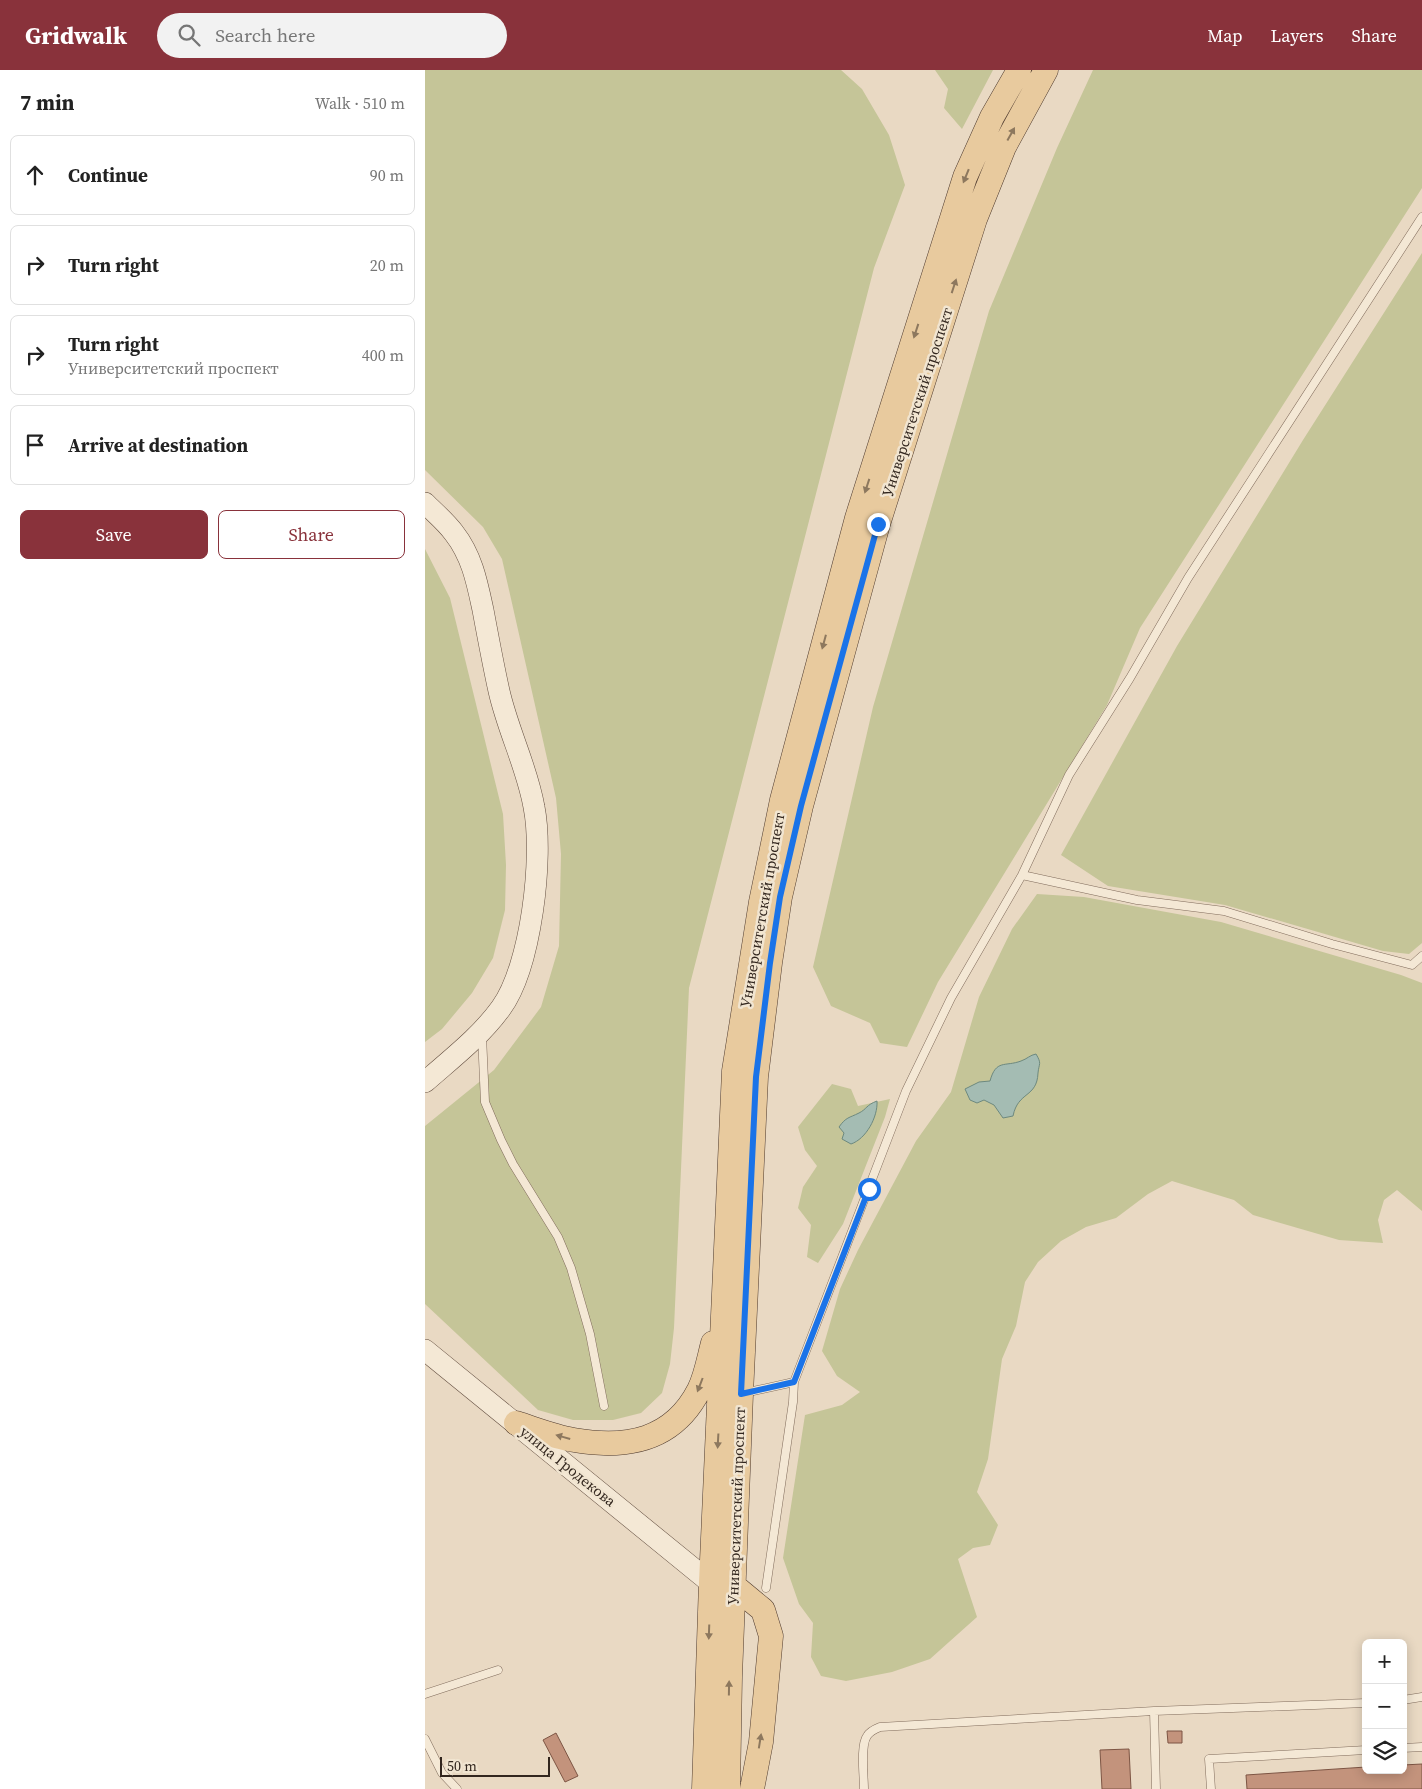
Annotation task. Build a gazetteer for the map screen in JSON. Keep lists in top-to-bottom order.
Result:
{
  "streets": {
    "main road": ["Университетский проспект", "улица Гродекова"]
  },
  "crossings": [
    ["Университетский проспект", "улица Гродекова"]
  ],
  "scale_bar": "50 m",
  "page": {
    "header": "Gridwalk",
    "search": "Search here",
    "nav": ["Map", "Layers", "Share"],
    "heading": ["7 min", "Walk · 510 m"],
    "list": [
      ["Continue", "90 m"],
      ["Turn right", "20 m"],
      ["Turn right", "Университетский проспект", "400 m"],
      "Arrive at destination"
    ],
    "buttons": ["Save", "Share"],
    "map_buttons": ["+", "−"],
    "scale": "50 m"
  }
}
